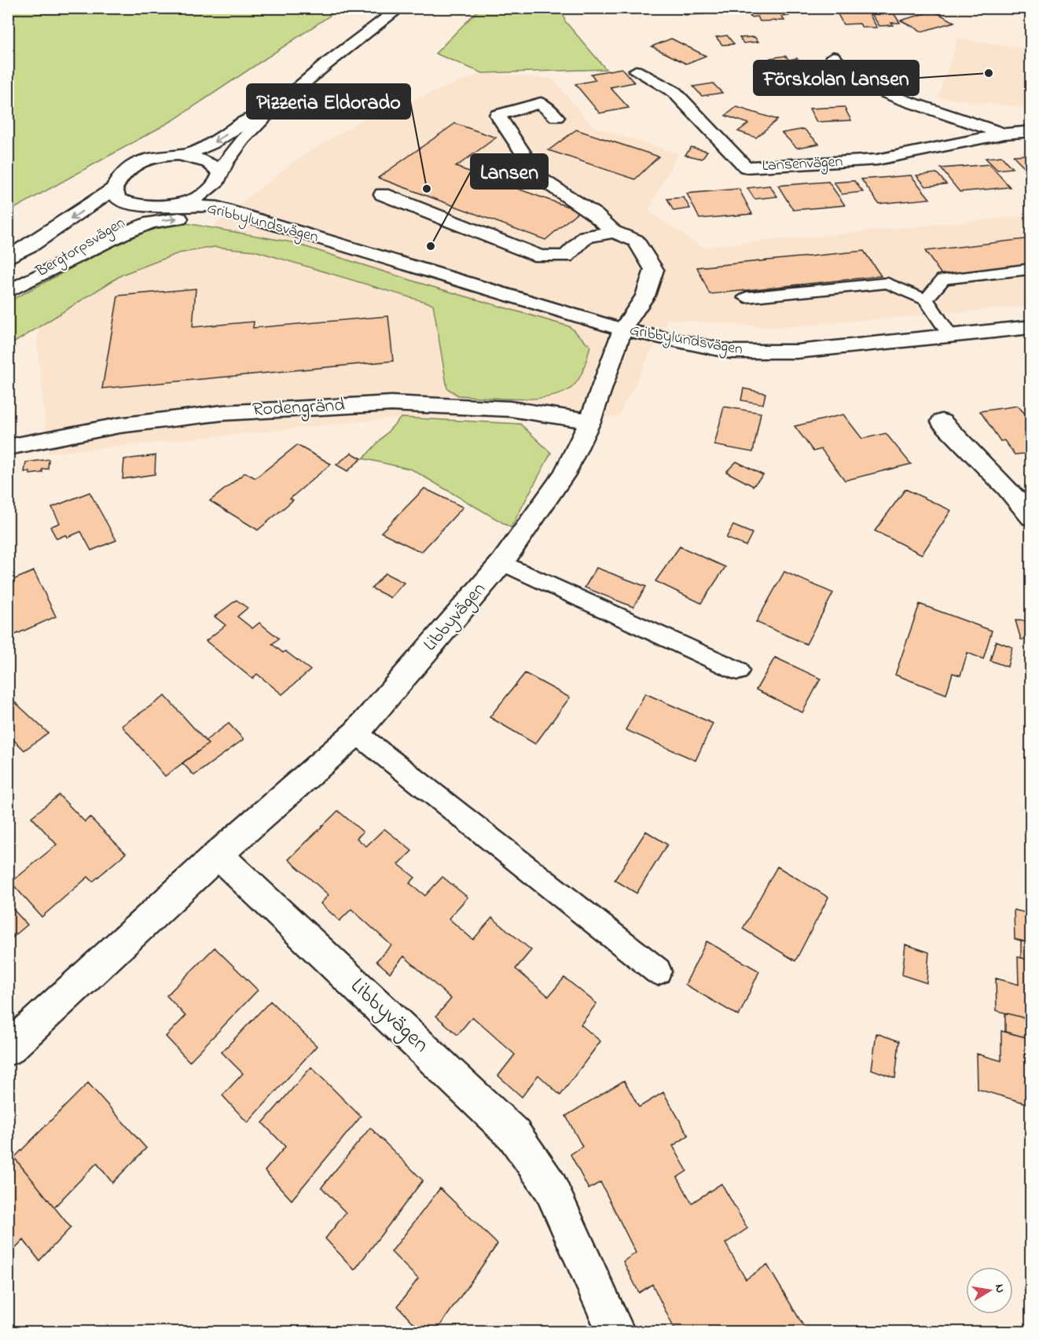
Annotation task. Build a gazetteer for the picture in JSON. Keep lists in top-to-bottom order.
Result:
{
  "streets": {
    "street": [
      "Lansenvägen",
      "Gribbylundsvägen",
      "Bergtorpsvägen",
      "Rodengränd",
      "Libbyvägen"
    ]
  },
  "crossings": [
    ["Gribbylundsvägen", "Bergtorpsvägen"],
    ["Gribbylundsvägen", "Libbyvägen"],
    ["Rodengränd", "Libbyvägen"]
  ],
  "places": ["Förskolan Lansen", "Pizzeria Eldorado", "Lansen"],
  "north": "right"
}
